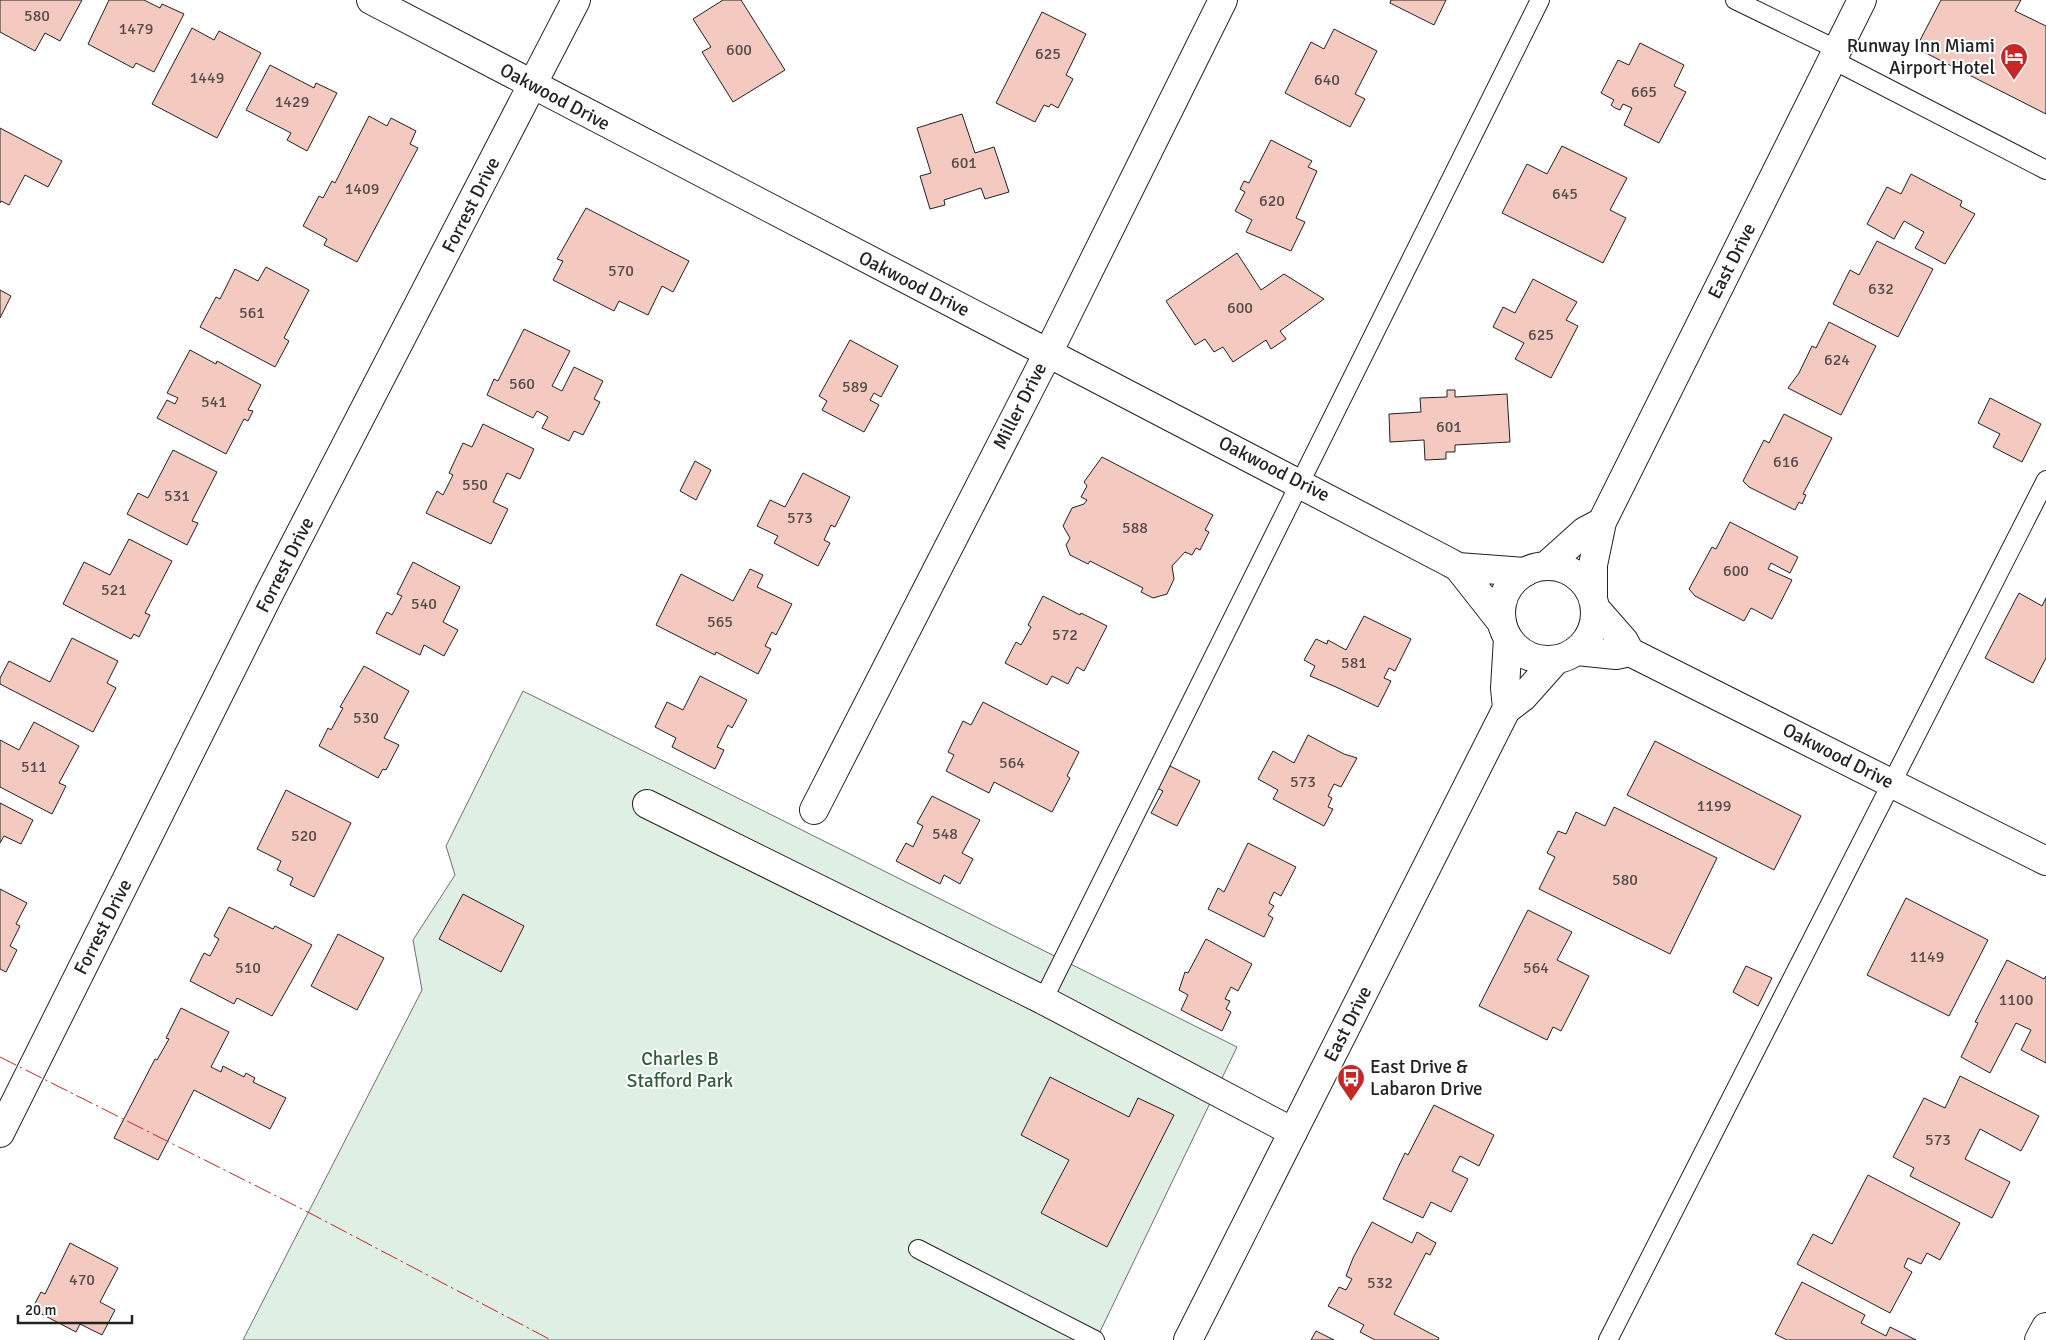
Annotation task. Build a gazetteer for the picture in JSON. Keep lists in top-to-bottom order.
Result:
{
  "streets": {
    "street": [
      "Oakwood Drive",
      "Forrest Drive",
      "East Drive",
      "Miller Drive"
    ]
  },
  "crossings": [
    ["Oakwood Drive", "Forrest Drive"],
    ["Oakwood Drive", "East Drive"],
    ["Oakwood Drive", "Miller Drive"]
  ],
  "parks": ["Charles B Stafford Park"],
  "places": {
    "hotel": ["Runway Inn Miami Airport Hotel"],
    "bus stop": ["East Drive & Labaron Drive"]
  },
  "house_numbers": [
    "580",
    "1479",
    "600",
    "625",
    "1449",
    "640",
    "665",
    "1429",
    "601",
    "1409",
    "645",
    "620",
    "570",
    "632",
    "600",
    "561",
    "625",
    "624",
    "560",
    "589",
    "541",
    "601",
    "616",
    "550",
    "531",
    "573",
    "588",
    "600",
    "521",
    "540",
    "565",
    "572",
    "581",
    "530",
    "564",
    "511",
    "573",
    "1199",
    "548",
    "520",
    "580",
    "1149",
    "510",
    "564",
    "1100",
    "573",
    "470",
    "532"
  ],
  "scale_bar": "20 m"
}
